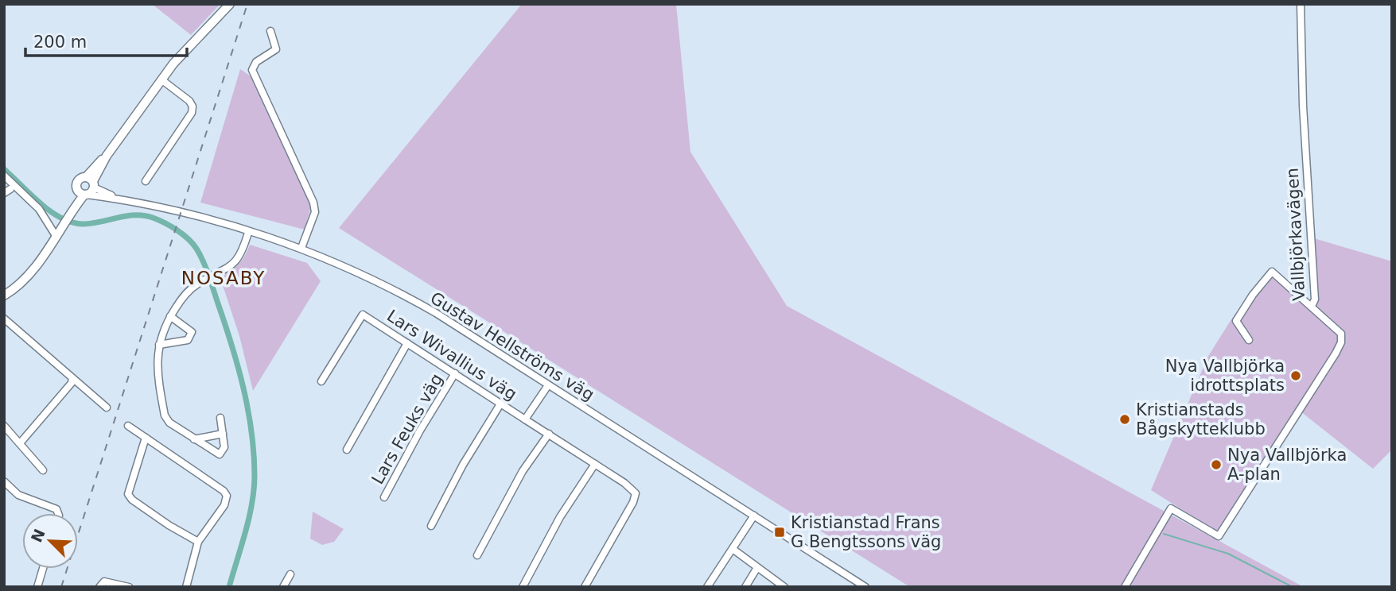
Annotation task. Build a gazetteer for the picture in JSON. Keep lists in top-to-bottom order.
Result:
{
  "streets": {
    "street": [
      "Vallbjörkavägen",
      "Gustav Hellströms väg",
      "Lars Wivallius väg",
      "Lars Feuks väg"
    ]
  },
  "crossings": [
    ["Gustav Hellströms väg", "Lars Wivallius väg"],
    ["Lars Wivallius väg", "Lars Feuks väg"]
  ],
  "districts": ["NOSABY"],
  "places": {
    "other": ["Nya Vallbjörka idrottsplats", "Kristianstads Bågskytteklubb", "Nya Vallbjörka A-plan"],
    "transit": ["Kristianstad Frans G Bengtssons väg"]
  },
  "scale_bar": "200 m",
  "north": "top left"
}
